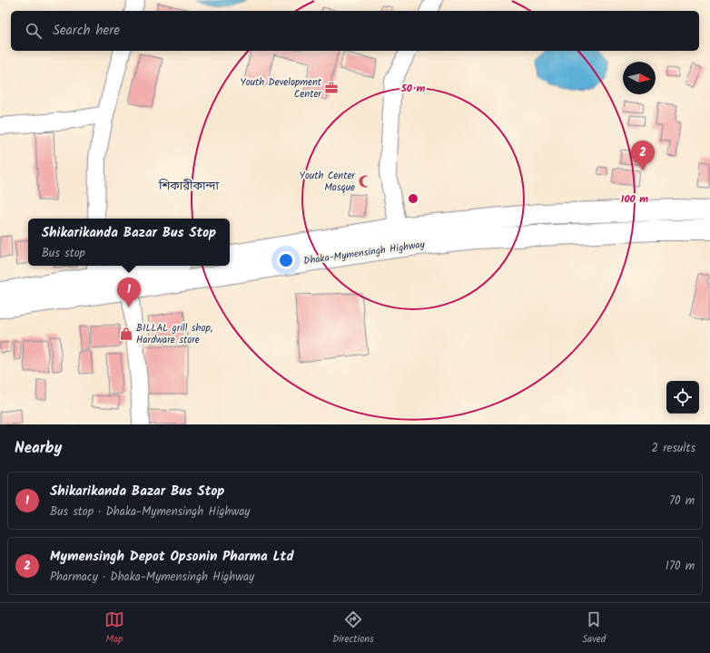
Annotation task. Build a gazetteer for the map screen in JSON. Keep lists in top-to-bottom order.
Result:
{
  "streets": {
    "highway": ["Dhaka-Mymensingh Highway"]
  },
  "districts": ["শিকারীকান্দা"],
  "places": {
    "office": ["Youth Development Center"],
    "mosque": ["Youth Center Mosque"],
    "shop": ["BILLAL grill shop, Hardware store"]
  },
  "north": "right",
  "page": {
    "search": "Search here",
    "pins": ["2", "1"],
    "popup": ["Shikarikanda Bazar Bus Stop", "Bus stop"],
    "heading": ["Nearby", "2 results"],
    "list": [
      {
        "mark": "1",
        "name": "Shikarikanda Bazar Bus Stop",
        "note": "Bus stop · Dhaka-Mymensingh Highway",
        "value": "70 m"
      },
      {
        "mark": "2",
        "name": "Mymensingh Depot Opsonin Pharma Ltd",
        "note": "Pharmacy · Dhaka-Mymensingh Highway",
        "value": "170 m"
      }
    ],
    "nav": ["Map", "Directions", "Saved"]
  },
  "rings": ["50 m", "100 m"]
}
